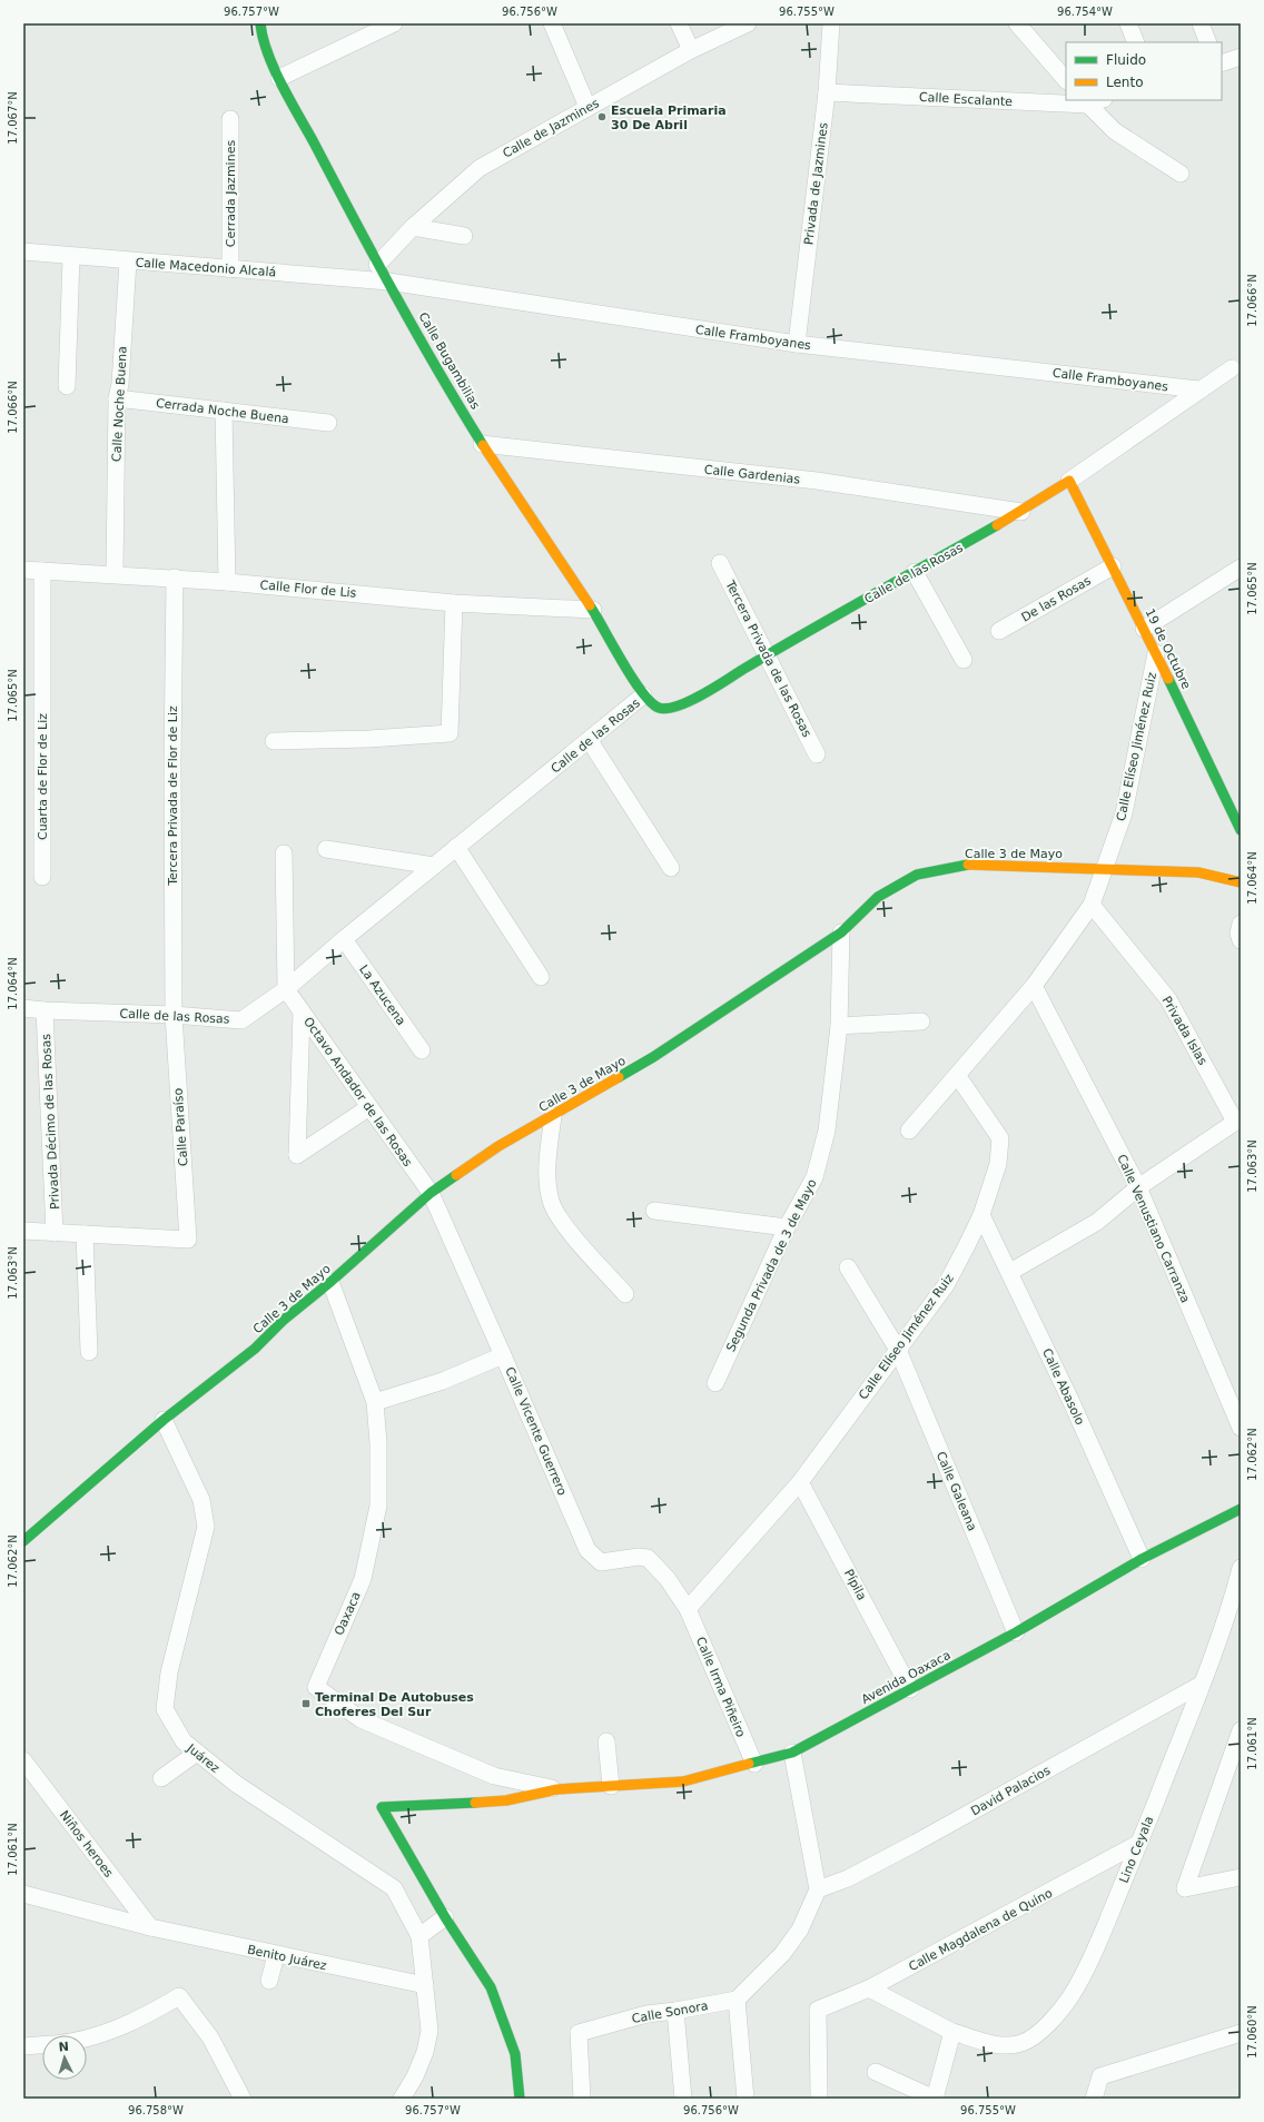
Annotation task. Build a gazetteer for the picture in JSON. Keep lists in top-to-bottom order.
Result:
{
  "streets": {
    "street": [
      "Calle Escalante",
      "Calle de Jazmines",
      "Privada de Jazmines",
      "Cerrada Jazmines",
      "Calle Macedonio Alcalá",
      "Calle Framboyanes",
      "Calle Bugambilias",
      "Calle Noche Buena",
      "Cerrada Noche Buena",
      "Calle Gardenias",
      "Calle de las Rosas",
      "Calle Flor de Lis",
      "De las Rosas",
      "19 de Octubre",
      "Tercera Privada de las Rosas",
      "Calle Elíseo Jiménez Ruiz",
      "Cuarta de Flor de Liz",
      "Tercera Privada de Flor de Liz",
      "Calle 3 de Mayo",
      "La Azucena",
      "Privada Islas",
      "Octavo Andador de las Rosas",
      "Privada Décimo de las Rosas",
      "Calle Paraíso",
      "Calle Venustiano Carranza",
      "Segunda Privada de 3 de Mayo",
      "Calle Abasolo",
      "Calle Vicente Guerrero",
      "Calle Galeana",
      "Pípila",
      "Oaxaca",
      "Avenida Oaxaca",
      "Calle Irma Piñeiro",
      "Juárez",
      "David Palacios",
      "Niños heroes",
      "Lino Ceyala",
      "Calle Magdalena de Quino",
      "Benito Juárez",
      "Calle Sonora"
    ]
  },
  "crossings": [
    ["Calle Escalante", "Privada de Jazmines"],
    ["Calle de Jazmines", "Calle Bugambilias"],
    ["Privada de Jazmines", "Calle Framboyanes"],
    ["Cerrada Jazmines", "Calle Macedonio Alcalá"],
    ["Calle Macedonio Alcalá", "Calle Framboyanes"],
    ["Calle Macedonio Alcalá", "Calle Bugambilias"],
    ["Calle Macedonio Alcalá", "Calle Noche Buena"],
    ["Calle Framboyanes", "Calle Bugambilias"],
    ["Calle Framboyanes", "Calle de las Rosas"],
    ["Calle Bugambilias", "Calle Gardenias"],
    ["Calle Bugambilias", "Calle de las Rosas"],
    ["Calle Bugambilias", "Calle Flor de Lis"],
    ["Calle Noche Buena", "Cerrada Noche Buena"],
    ["Calle Noche Buena", "Calle Flor de Lis"],
    ["Calle Gardenias", "Calle de las Rosas"],
    ["Calle de las Rosas", "19 de Octubre"],
    ["Calle de las Rosas", "Tercera Privada de las Rosas"],
    ["Calle de las Rosas", "Tercera Privada de Flor de Liz"],
    ["Calle de las Rosas", "La Azucena"],
    ["Calle de las Rosas", "Octavo Andador de las Rosas"],
    ["Calle de las Rosas", "Privada Décimo de las Rosas"],
    ["Calle de las Rosas", "Calle Paraíso"],
    ["Calle Flor de Lis", "Cuarta de Flor de Liz"],
    ["Calle Flor de Lis", "Tercera Privada de Flor de Liz"],
    ["De las Rosas", "19 de Octubre"],
    ["19 de Octubre", "Calle Elíseo Jiménez Ruiz"],
    ["Calle Elíseo Jiménez Ruiz", "Calle 3 de Mayo"],
    ["Calle Elíseo Jiménez Ruiz", "Privada Islas"],
    ["Calle Elíseo Jiménez Ruiz", "Calle Venustiano Carranza"],
    ["Calle Elíseo Jiménez Ruiz", "Calle Abasolo"],
    ["Calle Elíseo Jiménez Ruiz", "Calle Vicente Guerrero"],
    ["Calle Elíseo Jiménez Ruiz", "Calle Galeana"],
    ["Calle Elíseo Jiménez Ruiz", "Pípila"],
    ["Calle Elíseo Jiménez Ruiz", "Calle Irma Piñeiro"],
    ["Tercera Privada de Flor de Liz", "Calle Paraíso"],
    ["Calle 3 de Mayo", "Octavo Andador de las Rosas"],
    ["Calle 3 de Mayo", "Segunda Privada de 3 de Mayo"],
    ["Calle 3 de Mayo", "Calle Vicente Guerrero"],
    ["Calle 3 de Mayo", "Oaxaca"],
    ["Calle 3 de Mayo", "Juárez"],
    ["Octavo Andador de las Rosas", "Calle Vicente Guerrero"],
    ["Calle Abasolo", "Avenida Oaxaca"],
    ["Calle Vicente Guerrero", "Calle Irma Piñeiro"],
    ["Calle Galeana", "Avenida Oaxaca"],
    ["Pípila", "Avenida Oaxaca"],
    ["Oaxaca", "Avenida Oaxaca"],
    ["Avenida Oaxaca", "Calle Irma Piñeiro"],
    ["David Palacios", "Lino Ceyala"],
    ["Niños heroes", "Benito Juárez"],
    ["Lino Ceyala", "Calle Magdalena de Quino"]
  ],
  "places": {
    "other": ["Escuela Primaria 30 De Abril"],
    "transit": ["Terminal De Autobuses Choferes Del Sur"]
  },
  "legend": ["Fluido", "Lento"],
  "north": "top",
  "coordinates": [
    "96.757°W",
    "96.756°W",
    "96.755°W",
    "96.754°W",
    "17.067°N",
    "17.066°N",
    "17.065°N",
    "17.064°N",
    "17.063°N",
    "17.062°N",
    "17.061°N",
    "17.060°N",
    "96.758°W"
  ]
}
